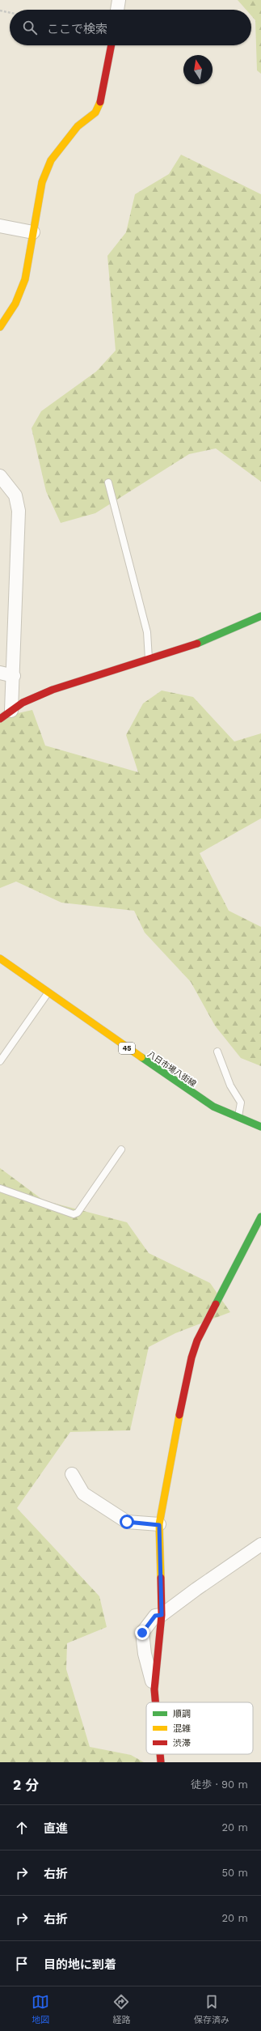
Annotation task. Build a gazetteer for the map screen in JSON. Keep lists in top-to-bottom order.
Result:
{
  "streets": {
    "street": ["45", "八日市場八街線"]
  },
  "legend": ["順調", "混雑", "渋滞"],
  "north": "top",
  "page": {
    "search": "ここで検索",
    "heading": ["2 分", "徒歩 · 90 m"],
    "list": [
      ["直進", "20 m"],
      ["右折", "50 m"],
      ["右折", "20 m"],
      "目的地に到着"
    ],
    "nav": ["地図", "経路", "保存済み"]
  }
}
